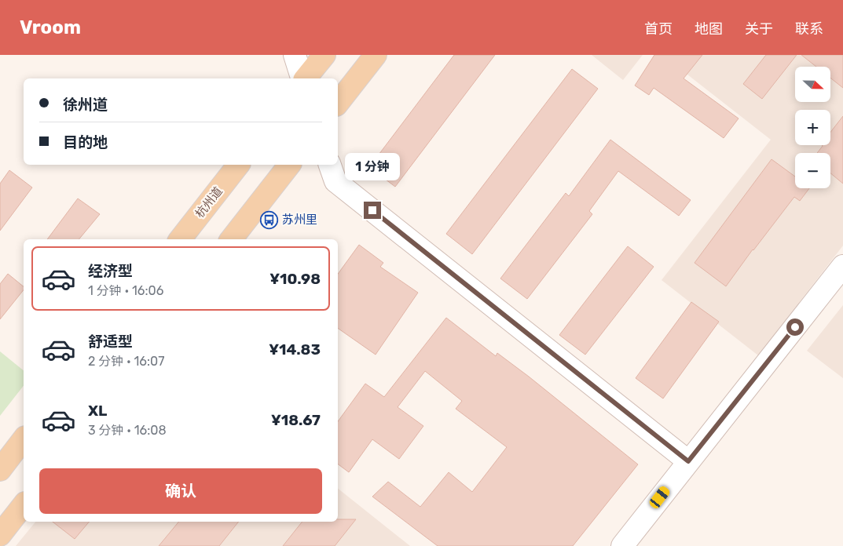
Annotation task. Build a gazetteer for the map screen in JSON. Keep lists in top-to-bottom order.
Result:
{
  "streets": {
    "main road": ["杭州道"]
  },
  "places": {
    "bus stop": ["苏州里"]
  },
  "north": "right",
  "page": {
    "header": "Vroom",
    "nav": [
      "首页",
      "地图",
      "关于",
      "联系"
    ],
    "map_buttons": ["+", "−"],
    "banner": ["徐州道", "目的地"],
    "bubble": "1 分钟",
    "list": [
      {
        "name": "经济型",
        "note": "1 分钟 · 16:06",
        "value": "¥10.98"
      },
      {
        "name": "舒适型",
        "note": "2 分钟 · 16:07",
        "value": "¥14.83"
      },
      {
        "name": "XL",
        "note": "3 分钟 · 16:08",
        "value": "¥18.67"
      }
    ],
    "buttons": "确认"
  }
}
